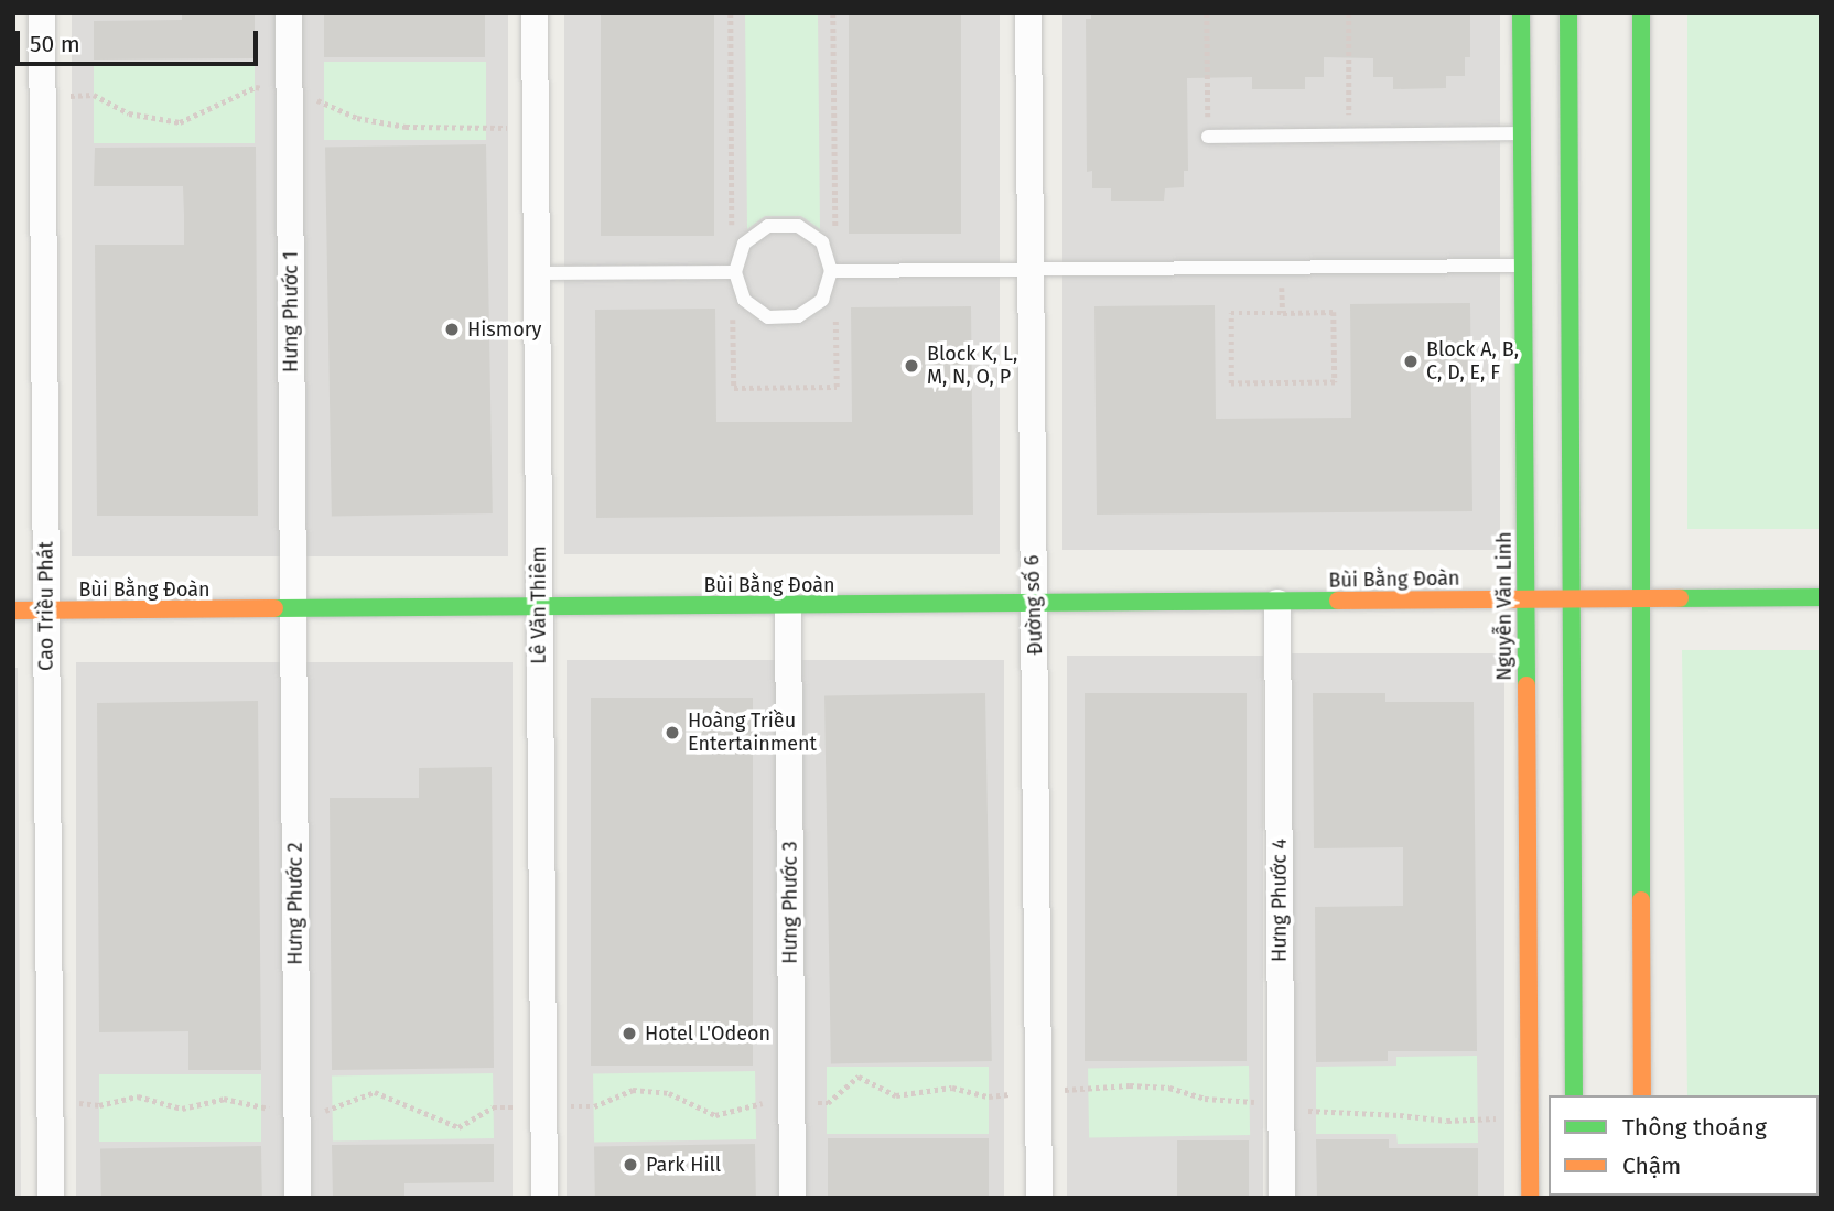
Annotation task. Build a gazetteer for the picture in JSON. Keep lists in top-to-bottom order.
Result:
{
  "streets": {
    "main road": ["Bùi Bằng Đoàn", "Nguyễn Văn Linh"],
    "street": [
      "Hưng Phước 1",
      "Lê Văn Thiêm",
      "Đường số 6",
      "Cao Triều Phát",
      "Hưng Phước 4",
      "Hưng Phước 3",
      "Hưng Phước 2"
    ]
  },
  "crossings": [
    ["Hưng Phước 1", "Bùi Bằng Đoàn"],
    ["Hưng Phước 1", "Hưng Phước 2"],
    ["Bùi Bằng Đoàn", "Lê Văn Thiêm"],
    ["Bùi Bằng Đoàn", "Đường số 6"],
    ["Bùi Bằng Đoàn", "Cao Triều Phát"],
    ["Bùi Bằng Đoàn", "Nguyễn Văn Linh"],
    ["Bùi Bằng Đoàn", "Hưng Phước 4"],
    ["Bùi Bằng Đoàn", "Hưng Phước 3"],
    ["Bùi Bằng Đoàn", "Hưng Phước 2"]
  ],
  "places": [
    "Hismory",
    "Block A, B, C, D, E, F",
    "Block K, L, M, N, O, P",
    "Hoàng Triều Entertainment",
    "Hotel L'Odeon",
    "Park Hill"
  ],
  "legend": ["Thông thoáng", "Chậm"],
  "scale_bar": "50 m"
}
